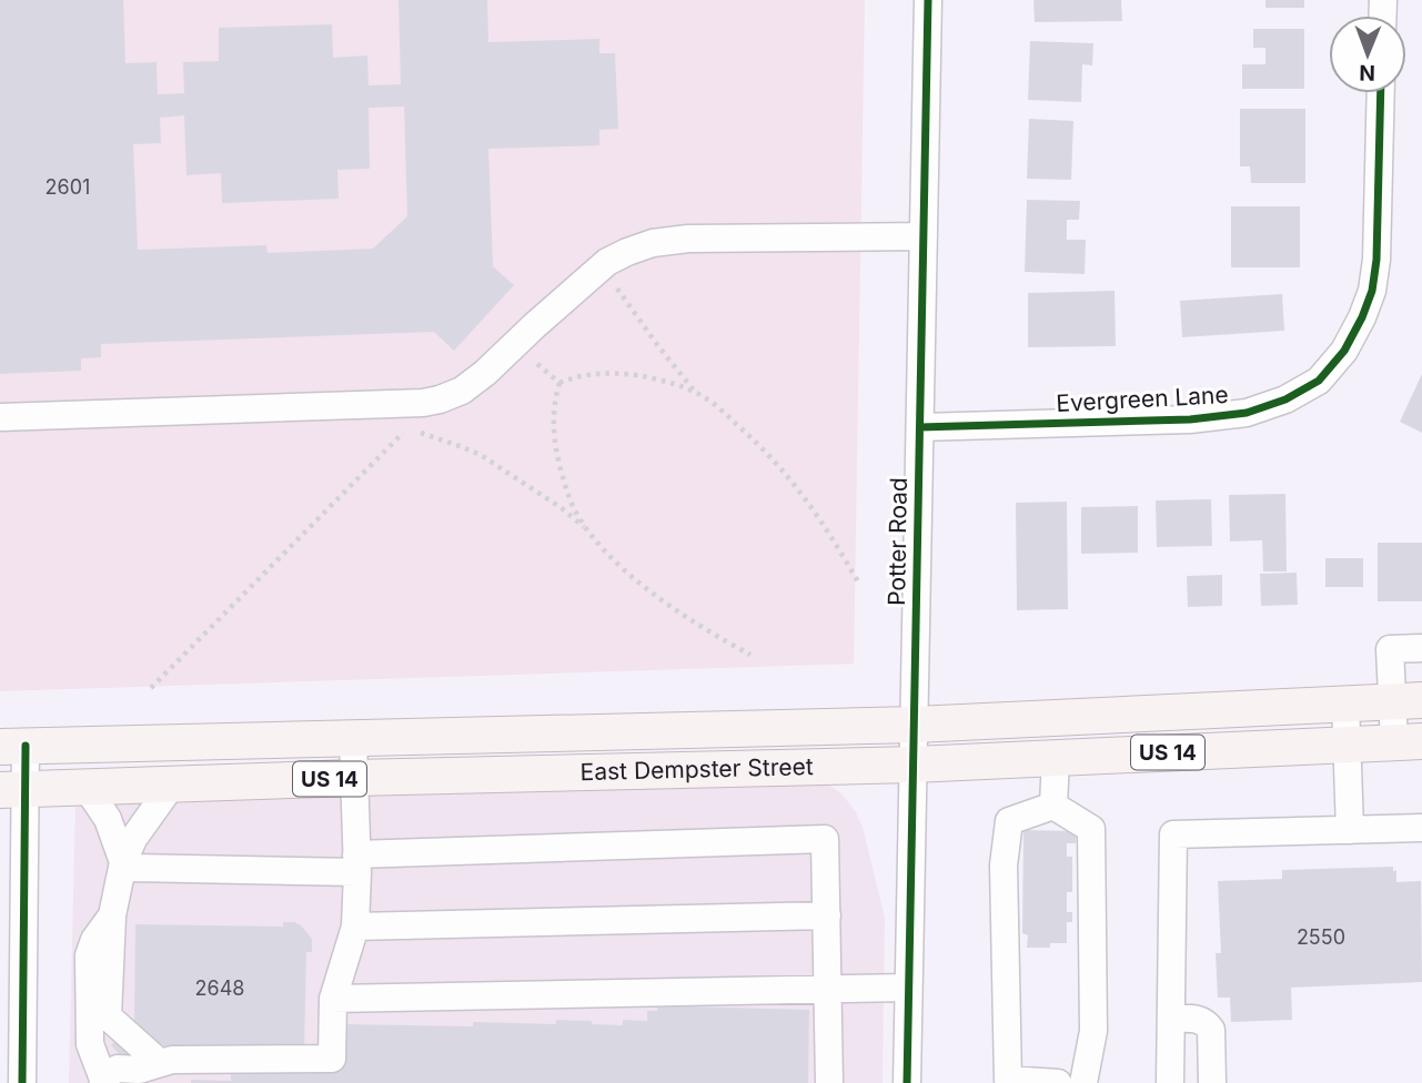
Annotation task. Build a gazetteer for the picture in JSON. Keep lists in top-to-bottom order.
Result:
{
  "streets": {
    "main road": ["US 14", "East Dempster Street"],
    "street": ["Evergreen Lane", "Potter Road"]
  },
  "crossings": [
    ["Evergreen Lane", "Potter Road"],
    ["Potter Road", "East Dempster Street"]
  ],
  "house_numbers": ["2601", "2550", "2648"],
  "north": "bottom"
}
